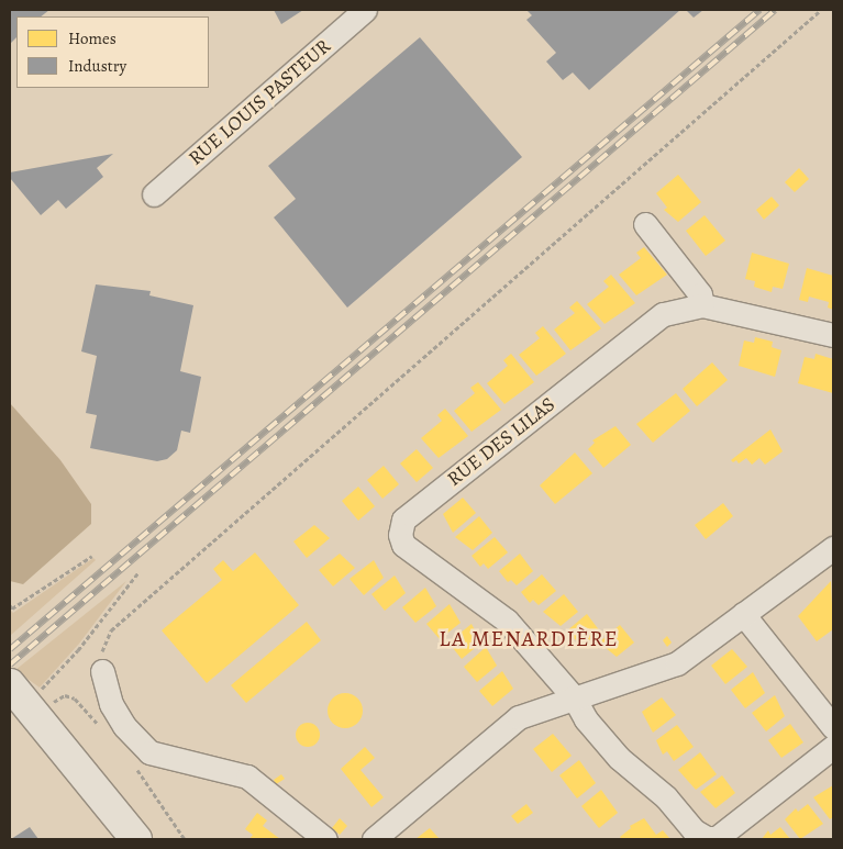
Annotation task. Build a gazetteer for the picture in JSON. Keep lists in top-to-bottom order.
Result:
{
  "streets": {
    "street": ["RUE LOUIS PASTEUR", "RUE DES LILAS"]
  },
  "districts": ["LA MENARDIÈRE"],
  "legend": ["Homes", "Industry"]
}
